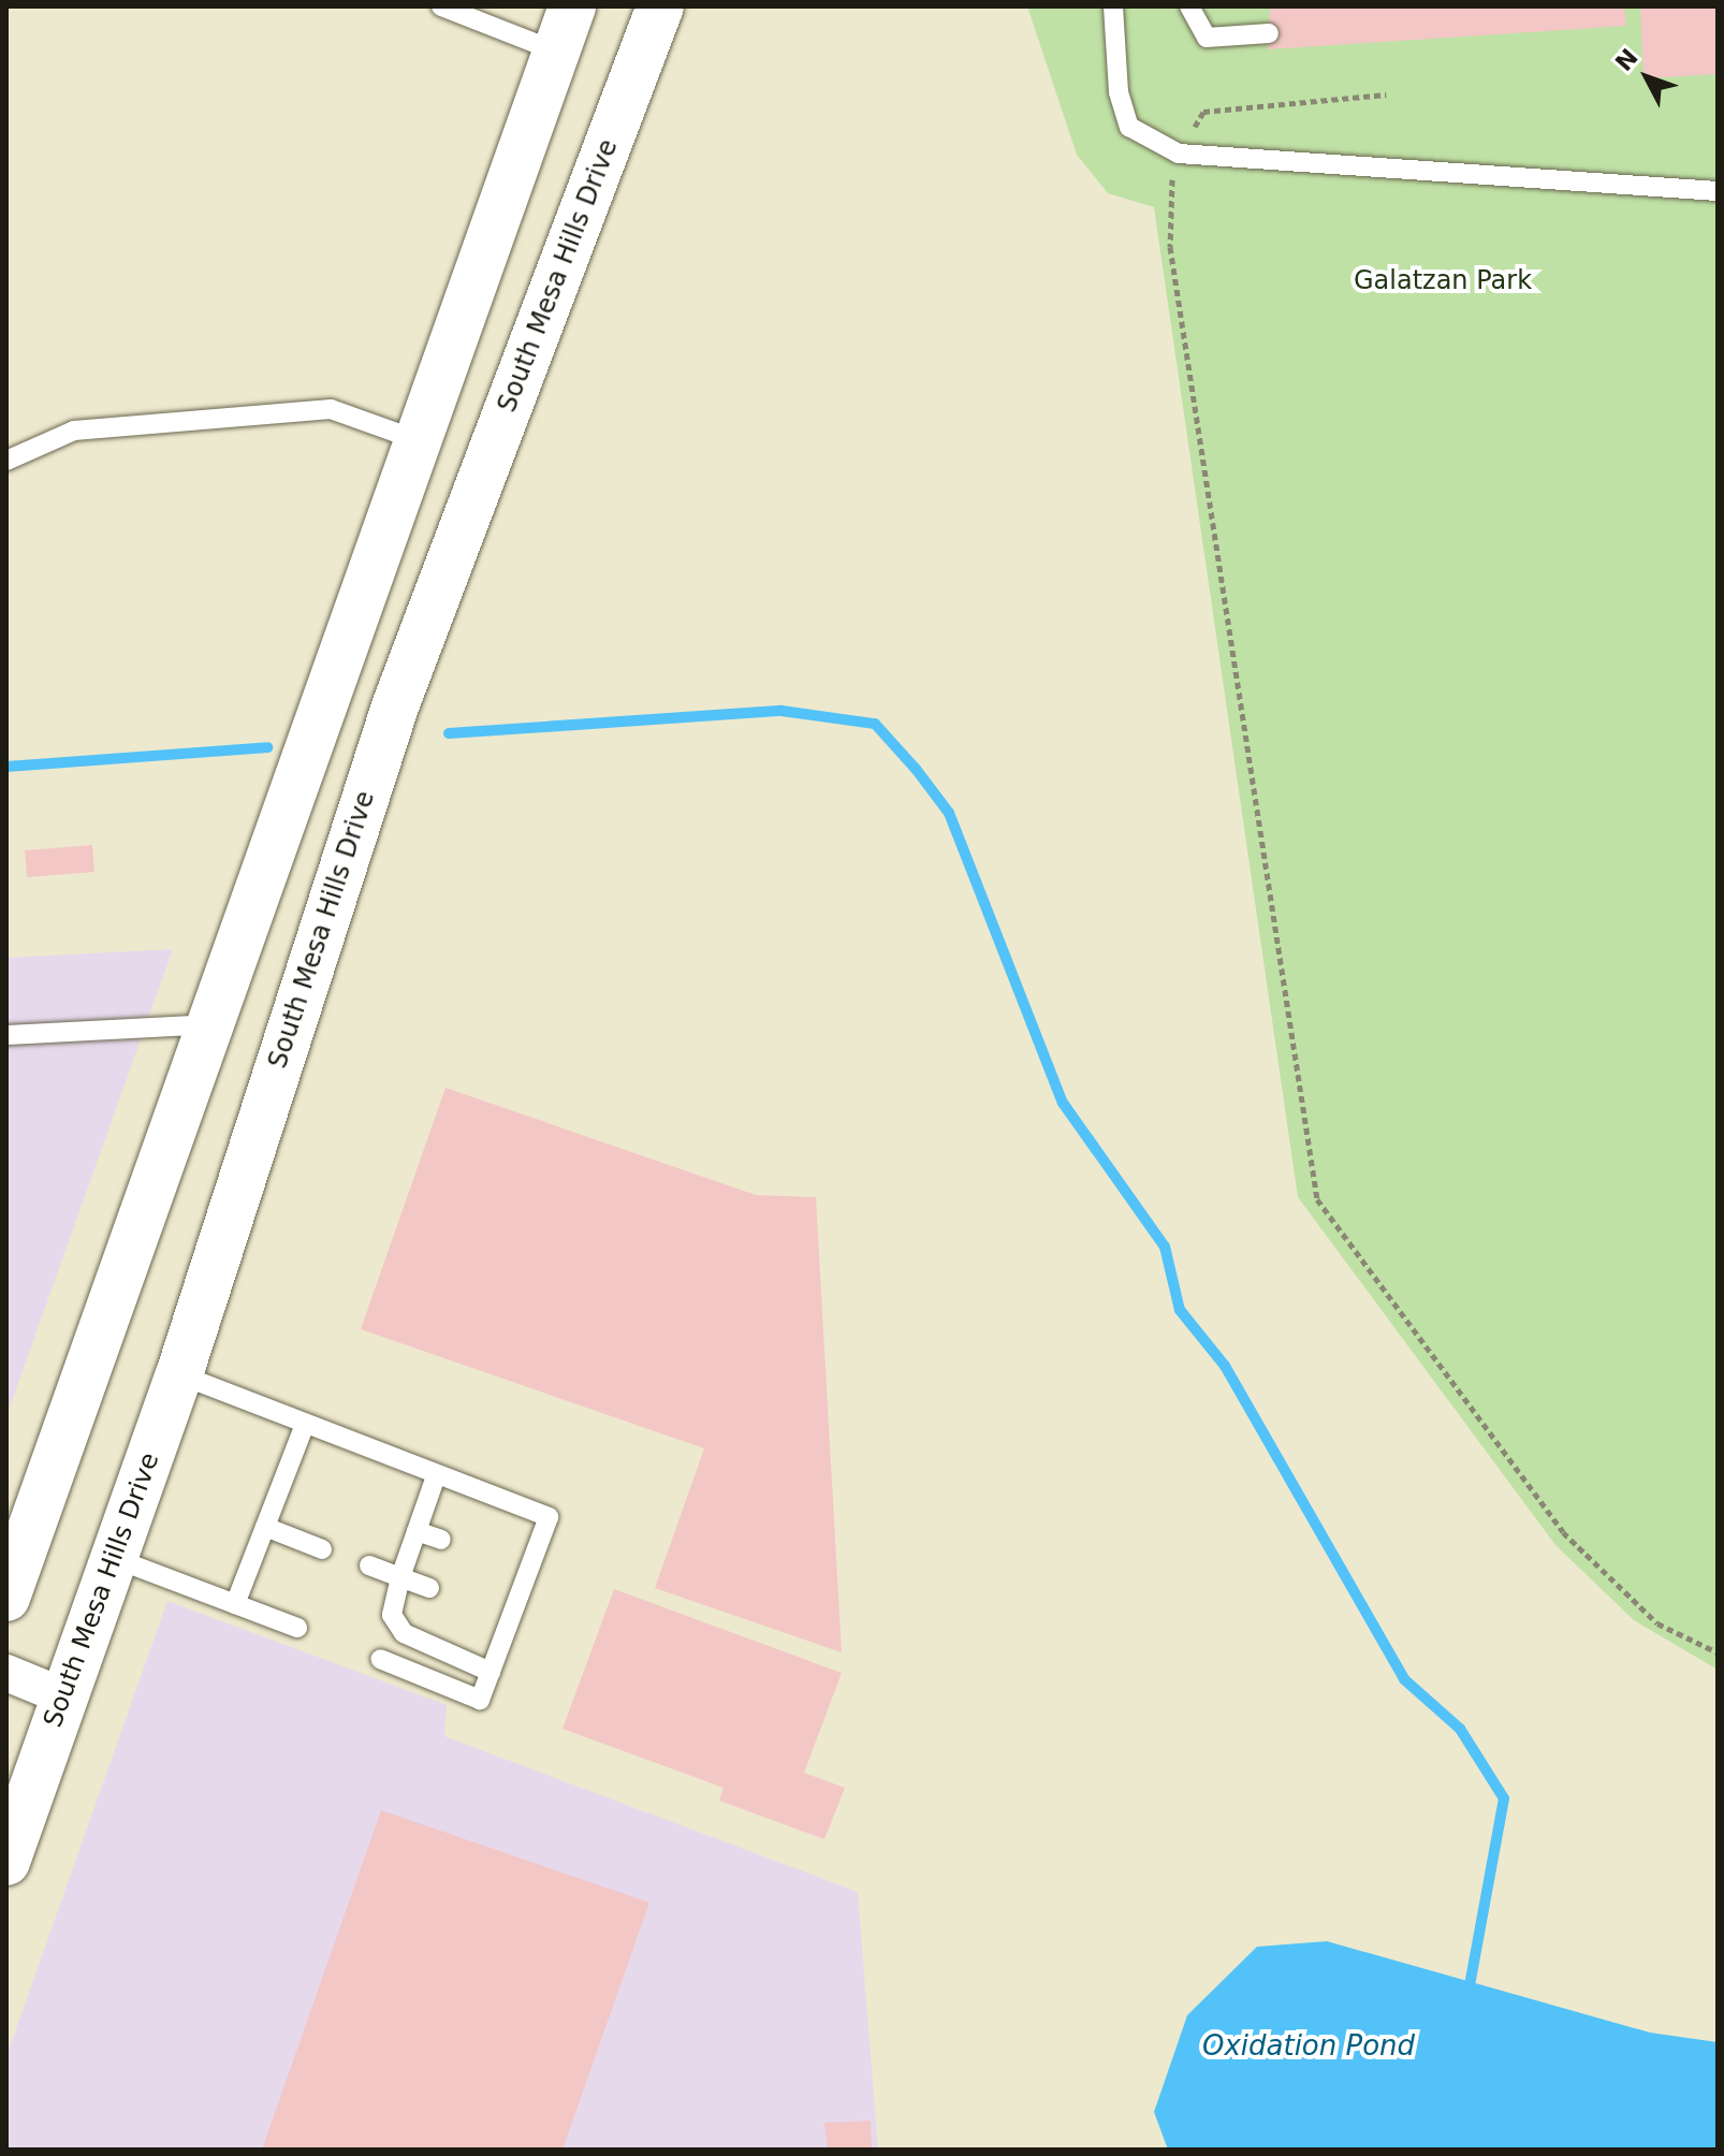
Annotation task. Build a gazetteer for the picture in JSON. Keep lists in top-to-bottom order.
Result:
{
  "streets": {
    "street": ["South Mesa Hills Drive"]
  },
  "water": ["Oxidation Pond"],
  "parks": ["Galatzan Park"],
  "north": "top left"
}
